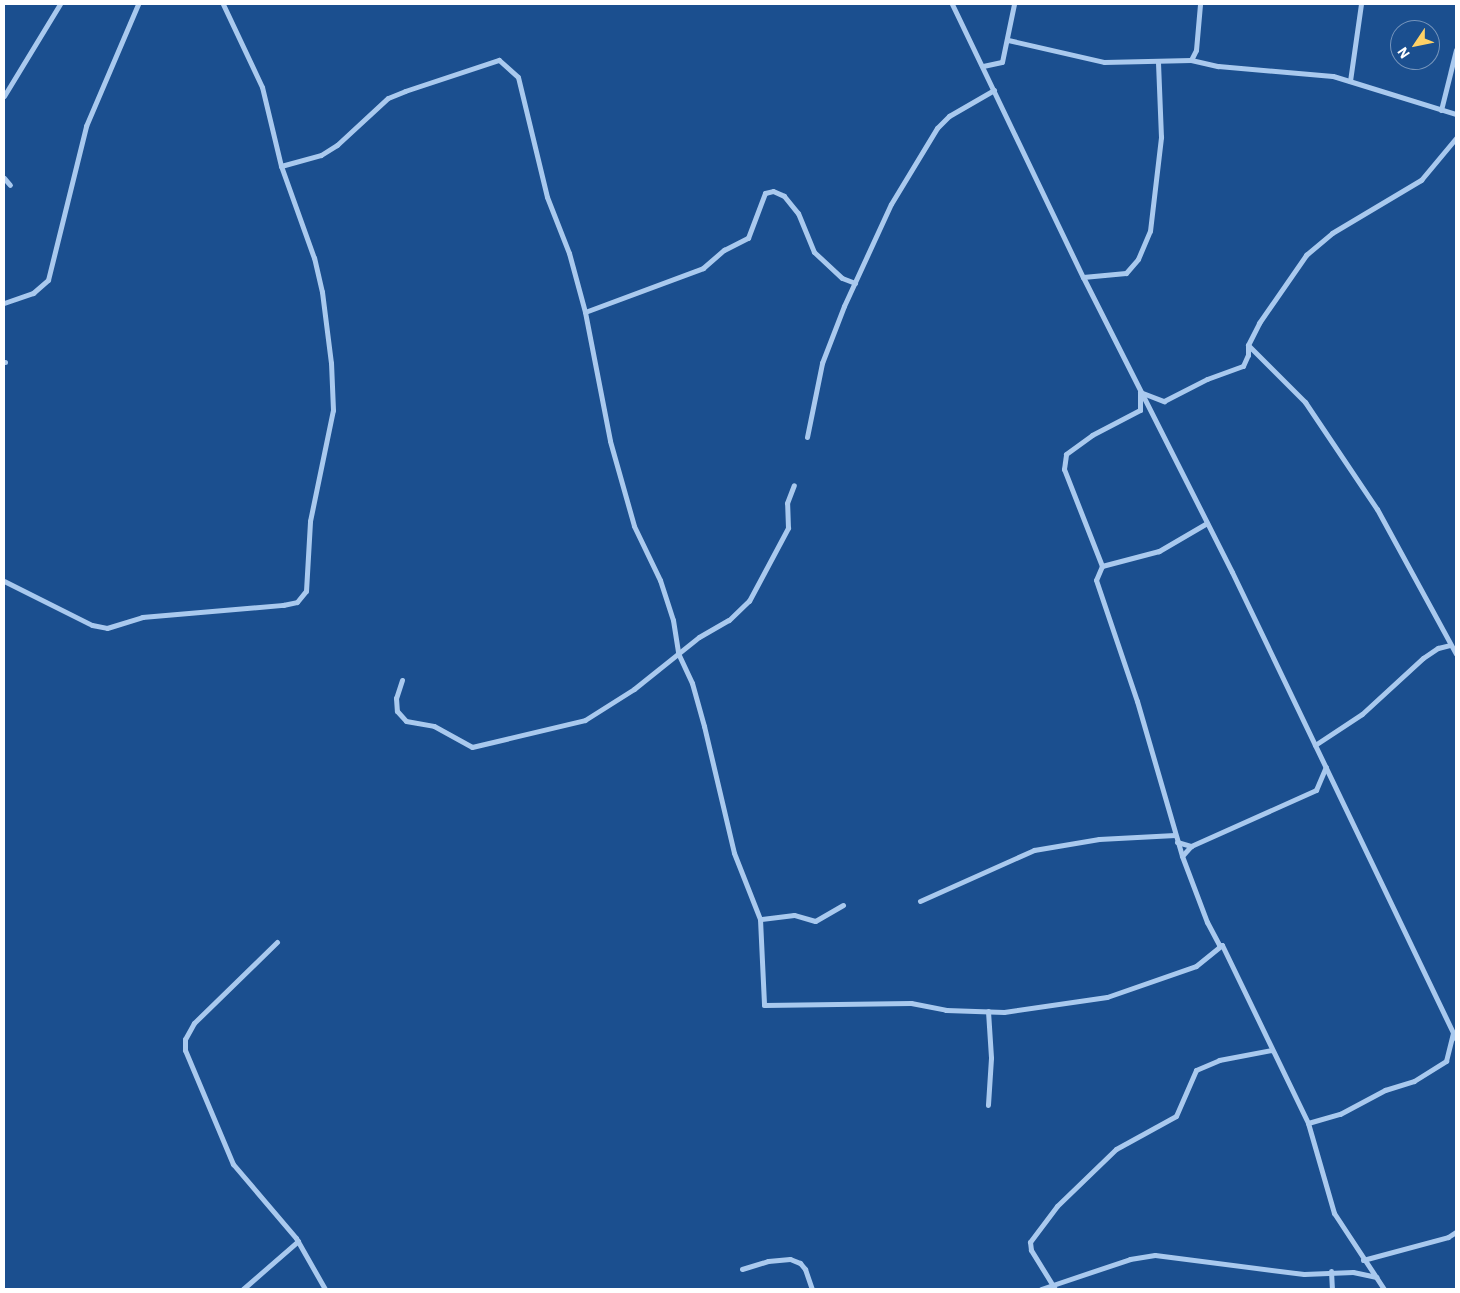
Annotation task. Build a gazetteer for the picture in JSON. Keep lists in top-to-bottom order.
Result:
{
  "north": "bottom left"
}
